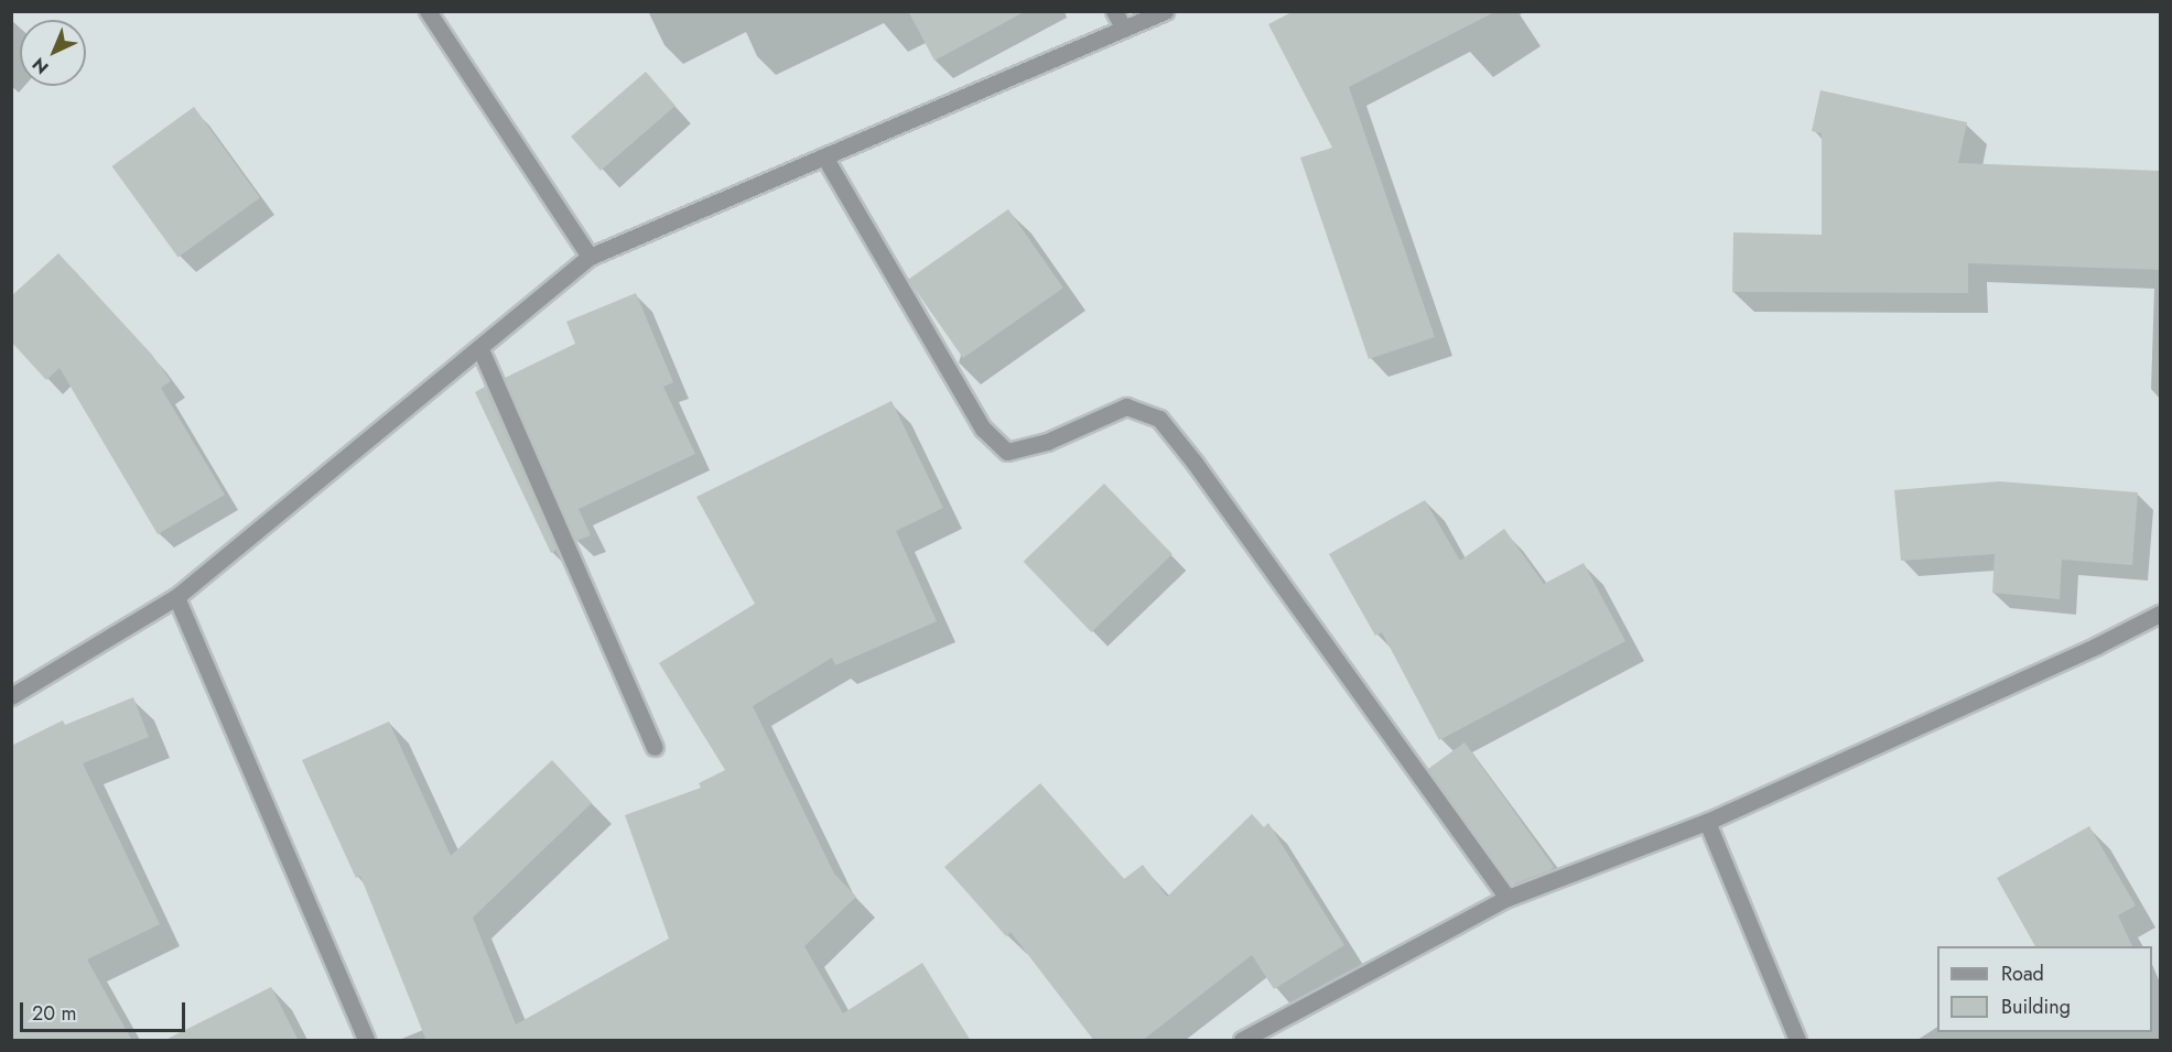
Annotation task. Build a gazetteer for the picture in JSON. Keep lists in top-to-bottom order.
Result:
{
  "legend": ["Road", "Building"],
  "scale_bar": "20 m",
  "north": "bottom left"
}
